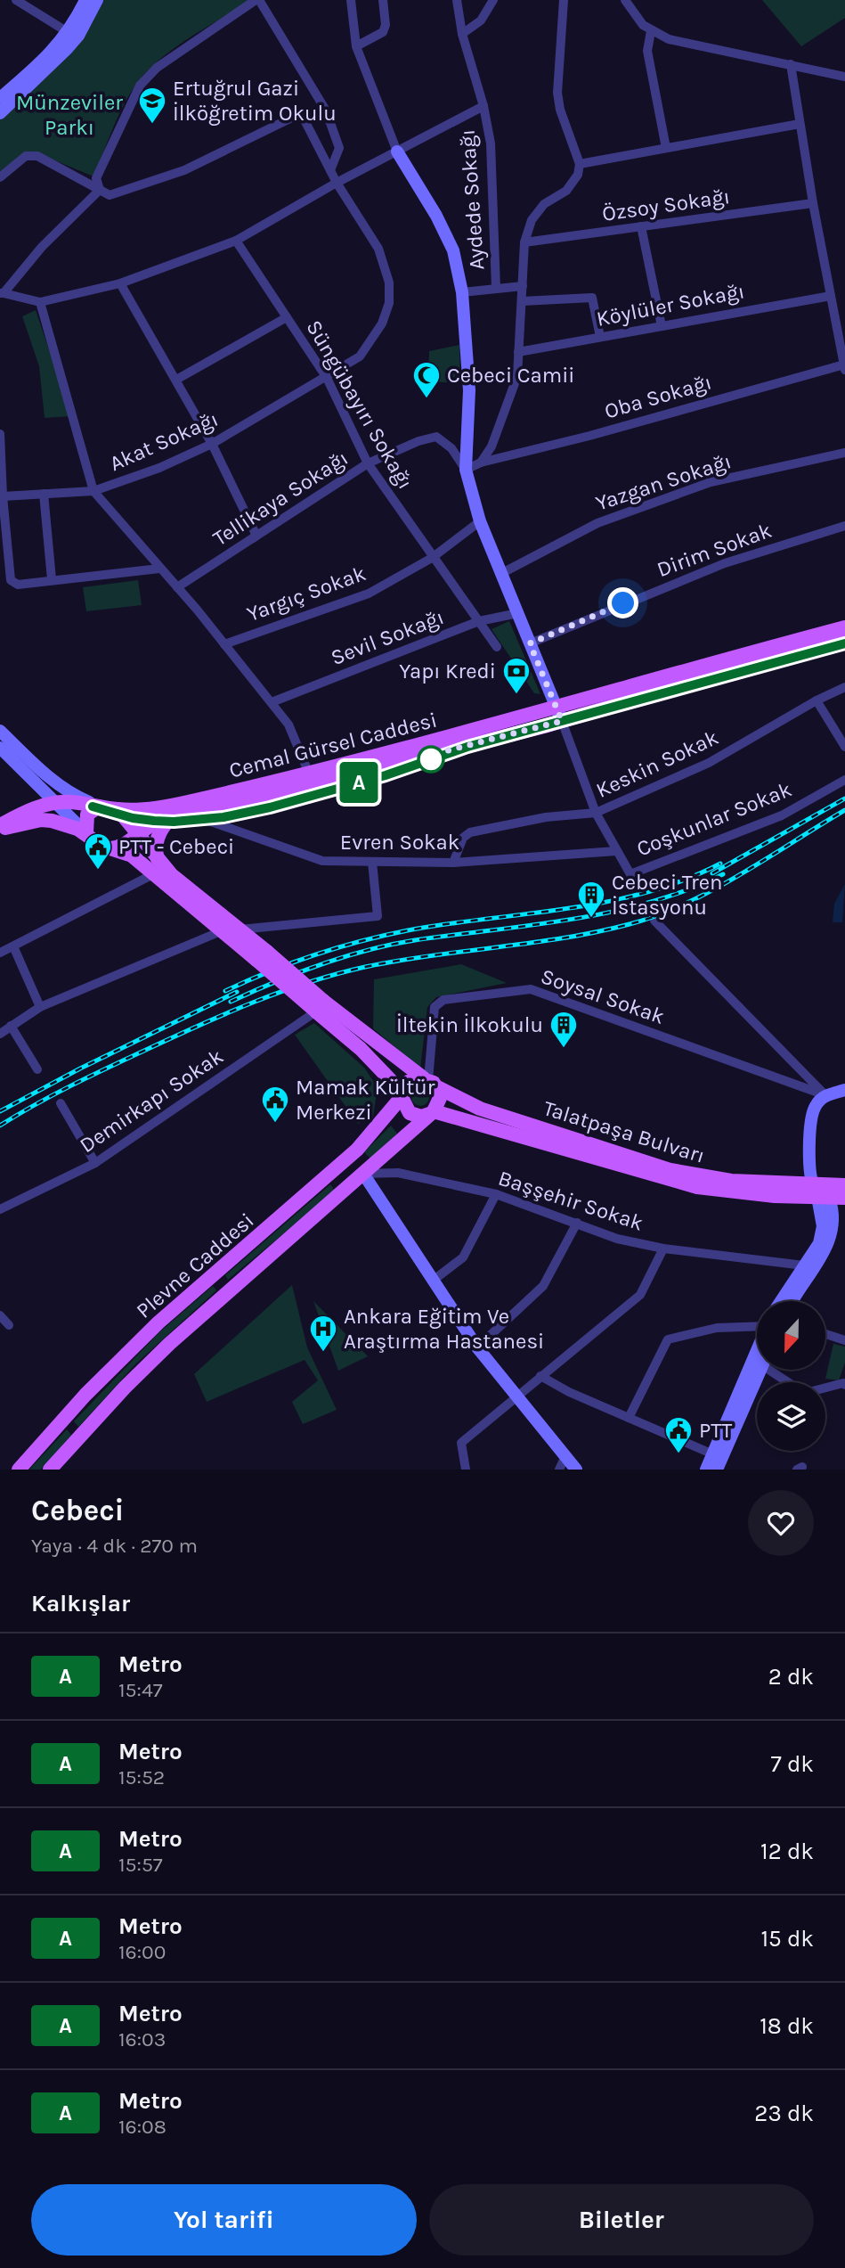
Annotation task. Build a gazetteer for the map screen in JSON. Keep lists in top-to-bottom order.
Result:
{
  "streets": {
    "main road": ["Cemal Gürsel Caddesi", "Talatpaşa Bulvarı", "Plevne Caddesi"],
    "street": [
      "Aydede Sokağı",
      "Özsoy Sokağı",
      "Köylüler Sokağı",
      "Oba Sokağı",
      "Süngübayırı Sokağı",
      "Akat Sokağı",
      "Yazgan Sokağı",
      "Tellikaya Sokağı",
      "Dirim Sokak",
      "Yargıç Sokak",
      "Sevil Sokağı",
      "Keskin Sokak",
      "Coşkunlar Sokak",
      "Evren Sokak",
      "Soysal Sokak",
      "Demirkapı Sokak",
      "Başşehir Sokak"
    ]
  },
  "crossings": [
    ["Oba Sokağı", "Tellikaya Sokağı"],
    ["Süngübayırı Sokağı", "Akat Sokağı"],
    ["Süngübayırı Sokağı", "Tellikaya Sokağı"],
    ["Süngübayırı Sokağı", "Yargıç Sokak"],
    ["Süngübayırı Sokağı", "Sevil Sokağı"],
    ["Cemal Gürsel Caddesi", "Evren Sokak"],
    ["Cemal Gürsel Caddesi", "Talatpaşa Bulvarı"],
    ["Keskin Sokak", "Evren Sokak"],
    ["Coşkunlar Sokak", "Evren Sokak"],
    ["Soysal Sokak", "Talatpaşa Bulvarı"],
    ["Soysal Sokak", "Plevne Caddesi"],
    ["Demirkapı Sokak", "Talatpaşa Bulvarı"],
    ["Talatpaşa Bulvarı", "Plevne Caddesi"],
    ["Başşehir Sokak", "Plevne Caddesi"]
  ],
  "parks": ["Münzeviler Parkı"],
  "places": {
    "school or university": ["Ertuğrul Gazi İlköğretim Okulu"],
    "mosque": ["Cebeci Camii"],
    "bank": ["Yapı Kredi"],
    "public building": ["PTT - Cebeci", "Mamak Kültür Merkezi", "PTT"],
    "building": ["Cebeci Tren İstasyonu", "İltekin İlkokulu"],
    "hospital": ["Ankara Eğitim Ve Araştırma Hastanesi"]
  },
  "lines": ["metro line A"],
  "north": "bottom",
  "page": {
    "on_map": "A",
    "heading": [
      ["Cebeci", "Yaya · 4 dk · 270 m"],
      "Kalkışlar"
    ],
    "list": [
      {
        "mark": "A",
        "name": "Metro",
        "note": "15:47",
        "value": "2 dk"
      },
      {
        "mark": "A",
        "name": "Metro",
        "note": "15:52",
        "value": "7 dk"
      },
      {
        "mark": "A",
        "name": "Metro",
        "note": "15:57",
        "value": "12 dk"
      },
      {
        "mark": "A",
        "name": "Metro",
        "note": "16:00",
        "value": "15 dk"
      },
      {
        "mark": "A",
        "name": "Metro",
        "note": "16:03",
        "value": "18 dk"
      },
      {
        "mark": "A",
        "name": "Metro",
        "note": "16:08",
        "value": "23 dk"
      }
    ],
    "buttons": ["Yol tarifi", "Biletler"]
  }
}
